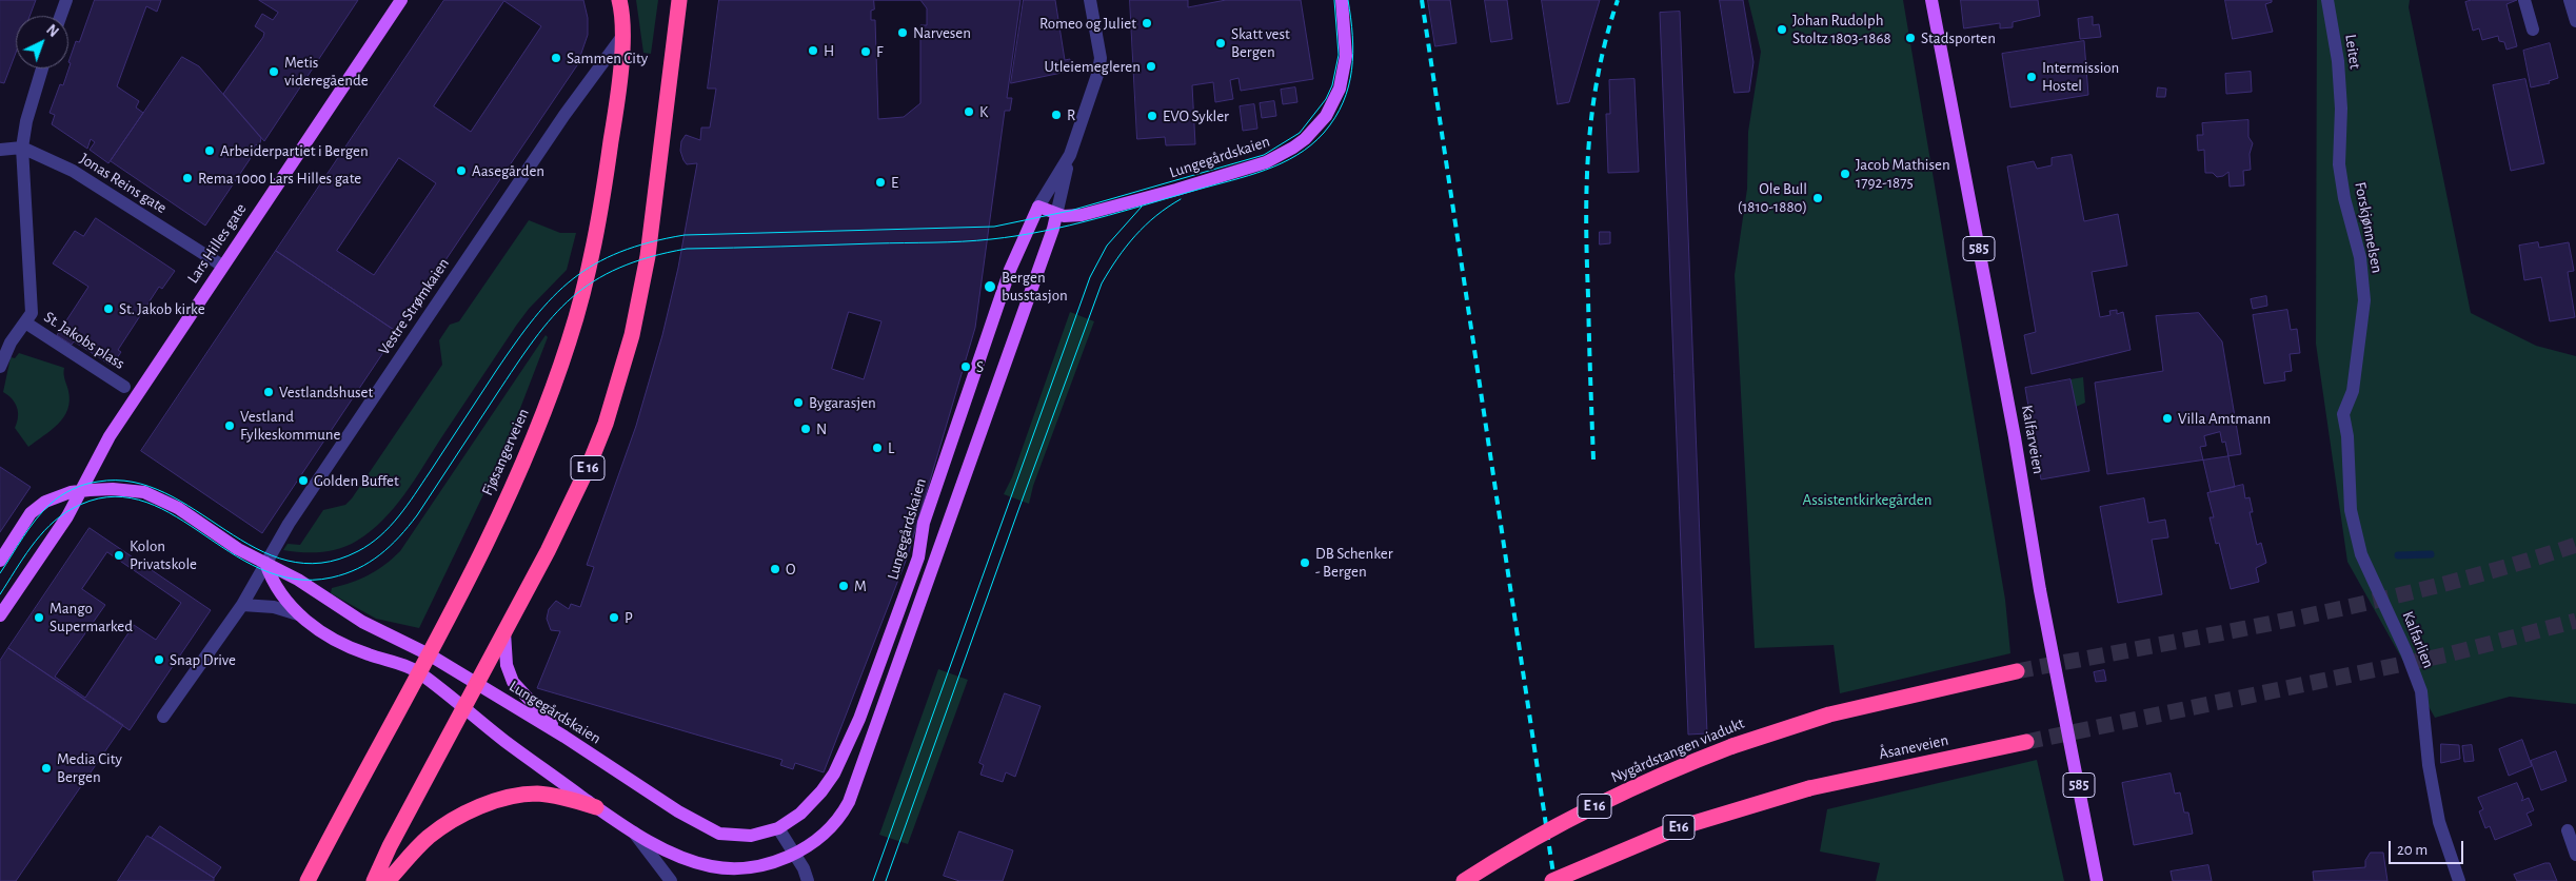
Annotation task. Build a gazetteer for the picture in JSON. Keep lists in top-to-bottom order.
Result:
{
  "streets": {
    "highway": [
      "Fjøsangerveien",
      "E 16",
      "Åsaneveien",
      "Nygårdstangen viadukt",
      "E16"
    ],
    "main road": [
      "Lungegårdskaien",
      "Lars Hilles gate",
      "585",
      "Kalfarveien"
    ],
    "street": [
      "Leitet",
      "Jonas Reins gate",
      "Forskjønnelsen",
      "Vestre Strømkaien",
      "St. Jakobs plass",
      "Kalfarlien"
    ]
  },
  "crossings": [
    ["Leitet", "Forskjønnelsen"],
    ["Lungegårdskaien", "Lars Hilles gate"],
    ["Lungegårdskaien", "Vestre Strømkaien"],
    ["Lungegårdskaien", "Fjøsangerveien"],
    ["Lungegårdskaien", "E 16"],
    ["Jonas Reins gate", "Lars Hilles gate"],
    ["Jonas Reins gate", "St. Jakobs plass"],
    ["Forskjønnelsen", "Kalfarlien"],
    ["Vestre Strømkaien", "Fjøsangerveien"]
  ],
  "parks": ["Assistentkirkegården"],
  "places": [
    "Romeo og Juliet",
    "Johan Rudolph Stoltz 1803-1868",
    "Narvesen",
    "Stadsporten",
    "Skatt vest Bergen",
    "H",
    "F",
    "Sammen City",
    "Utleiemegleren",
    "Metis videregående",
    "Intermission Hostel",
    "K",
    "R",
    "EVO Sykler",
    "Arbeiderpartiet i Bergen",
    "Aasegården",
    "Jacob Mathisen 1792-1875",
    "Rema 1000 Lars Hilles gate",
    "E",
    "Ole Bull (1810-1880)",
    "Bergen busstasjon",
    "St. Jakob kirke",
    "S",
    "Vestlandshuset",
    "Bygarasjen",
    "Villa Amtmann",
    "Vestland Fylkeskommune",
    "N",
    "L",
    "Golden Buffet",
    "Kolon Privatskole",
    "DB Schenker - Bergen",
    "O",
    "M",
    "Mango Supermarked",
    "P",
    "Snap Drive",
    "Media City Bergen"
  ],
  "scale_bar": "20 m",
  "north": "top right"
}
